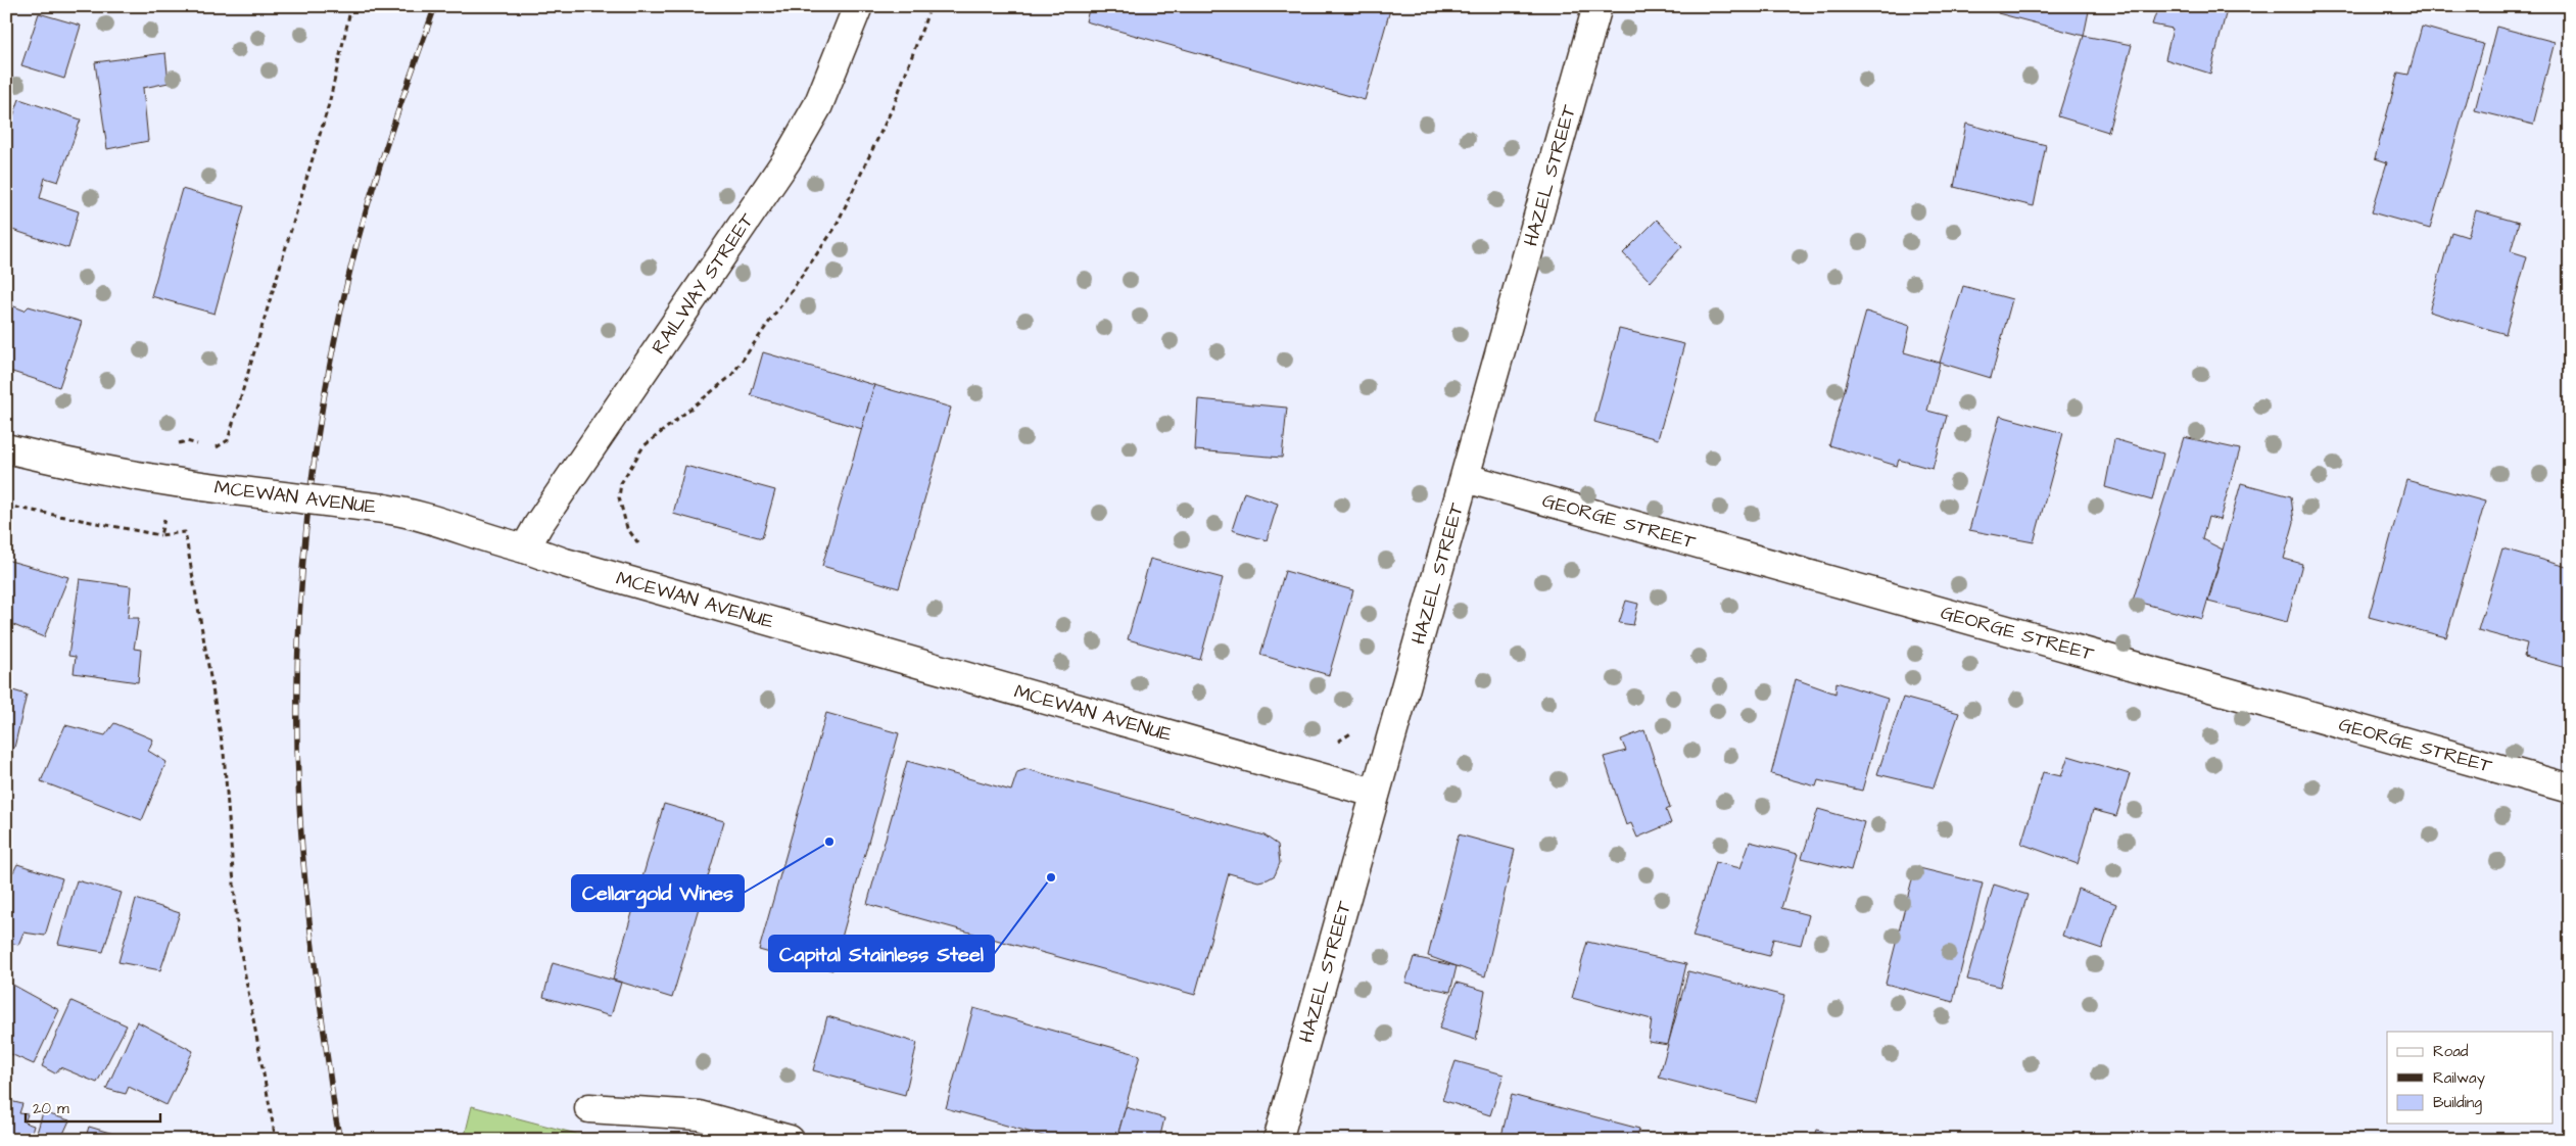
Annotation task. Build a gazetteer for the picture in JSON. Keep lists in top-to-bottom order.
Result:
{
  "streets": {
    "street": [
      "HAZEL STREET",
      "RAILWAY STREET",
      "MCEWAN AVENUE",
      "GEORGE STREET"
    ]
  },
  "crossings": [
    ["HAZEL STREET", "MCEWAN AVENUE"],
    ["HAZEL STREET", "GEORGE STREET"],
    ["RAILWAY STREET", "MCEWAN AVENUE"]
  ],
  "places": ["Cellargold Wines", "Capital Stainless Steel"],
  "legend": ["Road", "Railway", "Building"],
  "scale_bar": "20 m"
}
